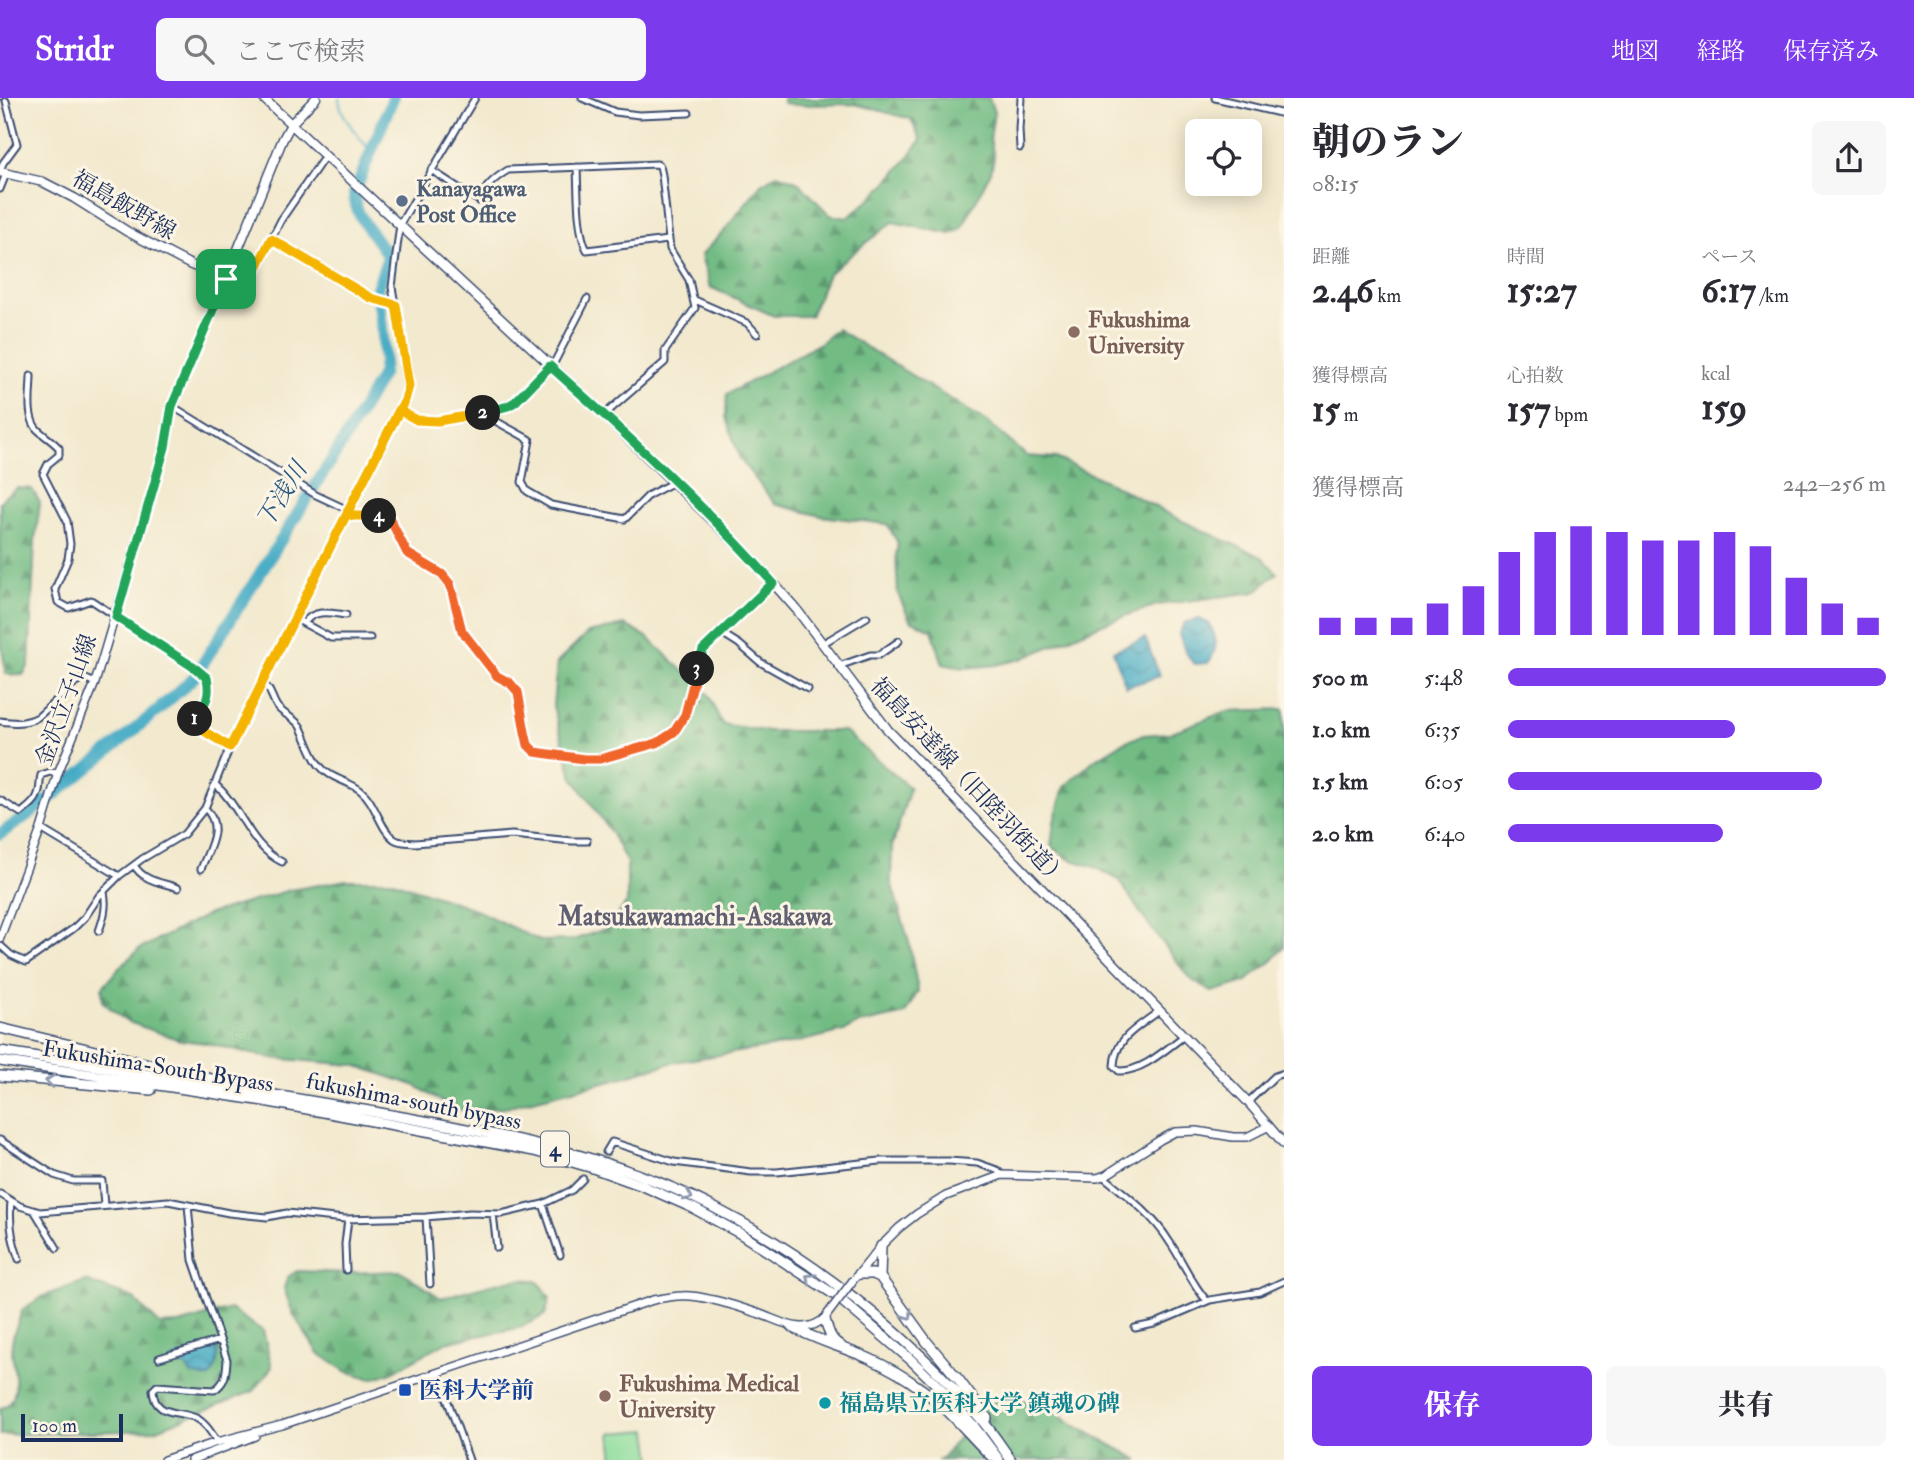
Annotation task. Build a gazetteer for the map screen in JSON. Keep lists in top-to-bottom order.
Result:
{
  "streets": {
    "highway": ["Fukushima-South Bypass", "fukushima-south bypass", "4"],
    "main road": ["福島飯野線", "福島安達線（旧陸羽街道）"],
    "street": ["金沢立子山線"]
  },
  "crossings": [
    ["福島飯野線", "金沢立子山線"]
  ],
  "one_way": ["fukushima-south bypass"],
  "districts": ["Matsukawamachi-Asakawa"],
  "water": ["下浅川"],
  "places": {
    "other": [
      "Kanayagawa Post Office",
      "Fukushima University",
      "Fukushima Medical University",
      "福島県立医科大学 鎮魂の碑"
    ],
    "transit": ["医科大学前"]
  },
  "scale_bar": "100 m",
  "page": {
    "header": "Stridr",
    "search": "ここで検索",
    "nav": ["地図", "経路", "保存済み"],
    "heading": ["朝のラン", "08:15"],
    "stats": [
      ["距離", "2.46 km"],
      ["時間", "15:27"],
      ["ペース", "6:17 /km"],
      ["獲得標高", "15 m"],
      ["心拍数", "157 bpm"],
      ["kcal", "159"]
    ],
    "pins": [
      "2",
      "4",
      "3",
      "1"
    ],
    "chart": ["獲得標高", "242–256 m"],
    "list": [
      {
        "name": "500 m",
        "note": "5:48"
      },
      {
        "name": "1.0 km",
        "note": "6:35"
      },
      {
        "name": "1.5 km",
        "note": "6:05"
      },
      {
        "name": "2.0 km",
        "note": "6:40"
      }
    ],
    "buttons": ["保存", "共有"],
    "scale": "100 m"
  }
}
